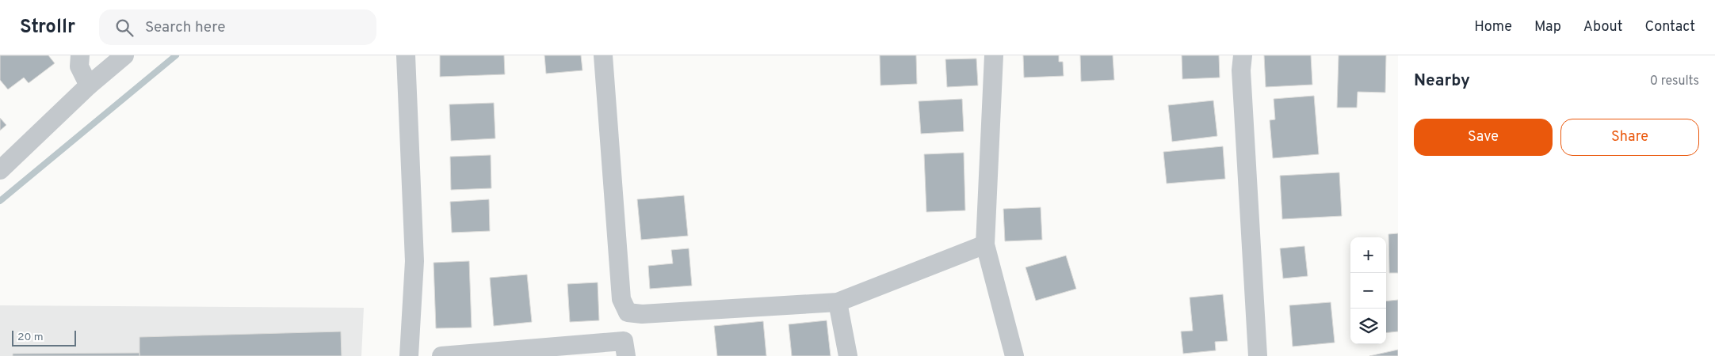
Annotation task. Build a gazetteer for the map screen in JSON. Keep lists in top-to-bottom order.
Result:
{
  "scale_bar": "20 m",
  "page": {
    "header": "Strollr",
    "search": "Search here",
    "nav": [
      "Home",
      "Map",
      "About",
      "Contact"
    ],
    "heading": ["Nearby", "0 results"],
    "buttons": ["Save", "Share"],
    "map_buttons": ["+", "−"],
    "scale": "20 m"
  }
}
